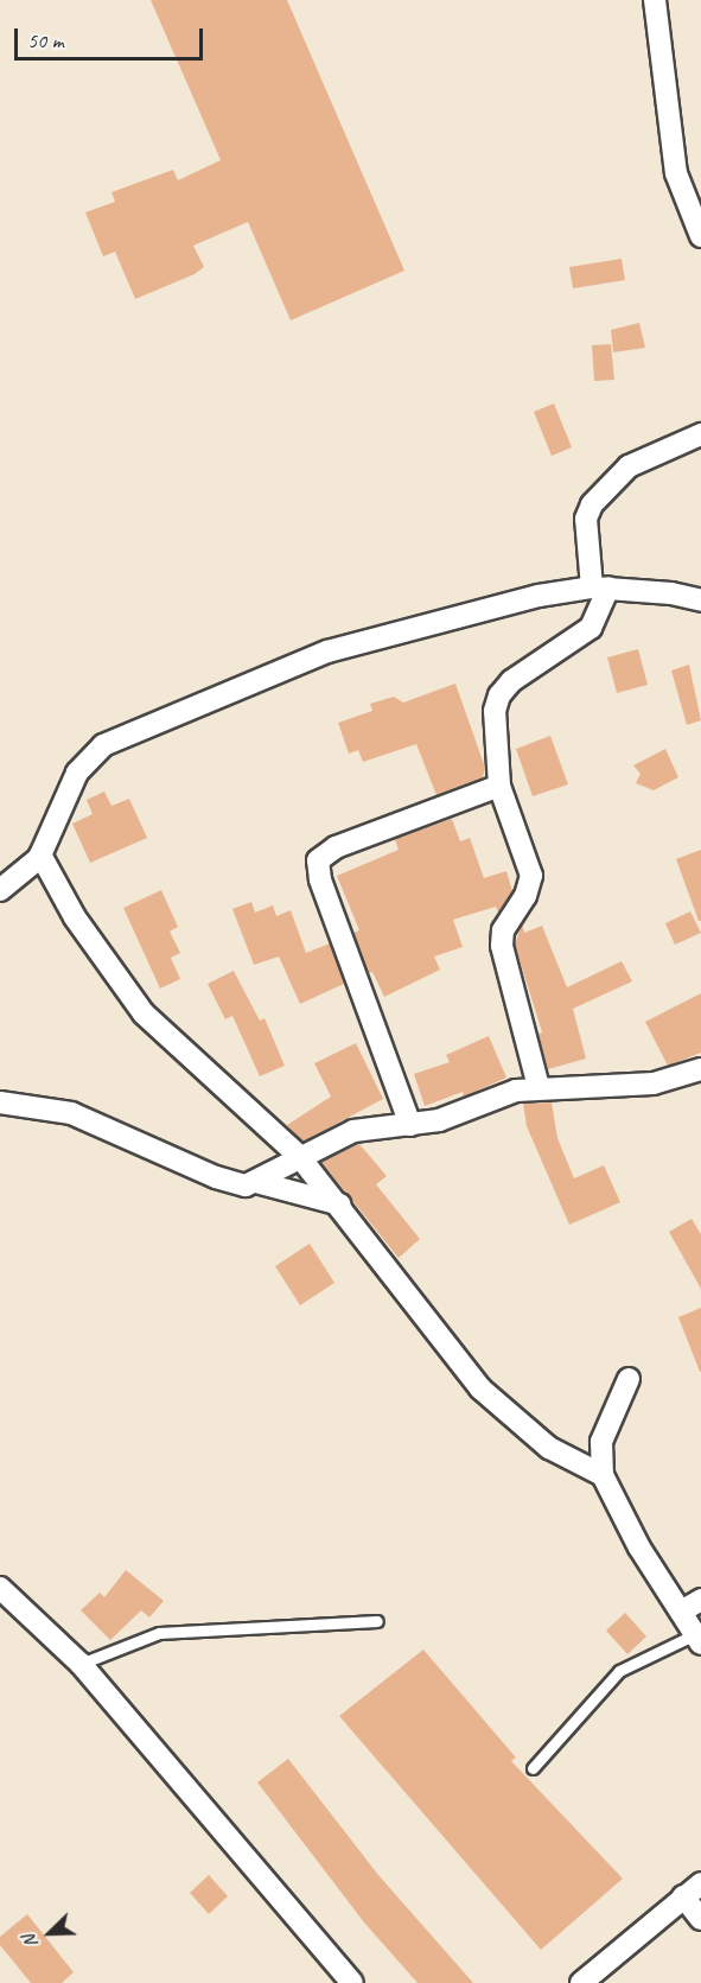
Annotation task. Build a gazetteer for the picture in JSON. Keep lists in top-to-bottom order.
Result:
{
  "scale_bar": "50 m",
  "north": "bottom left"
}
